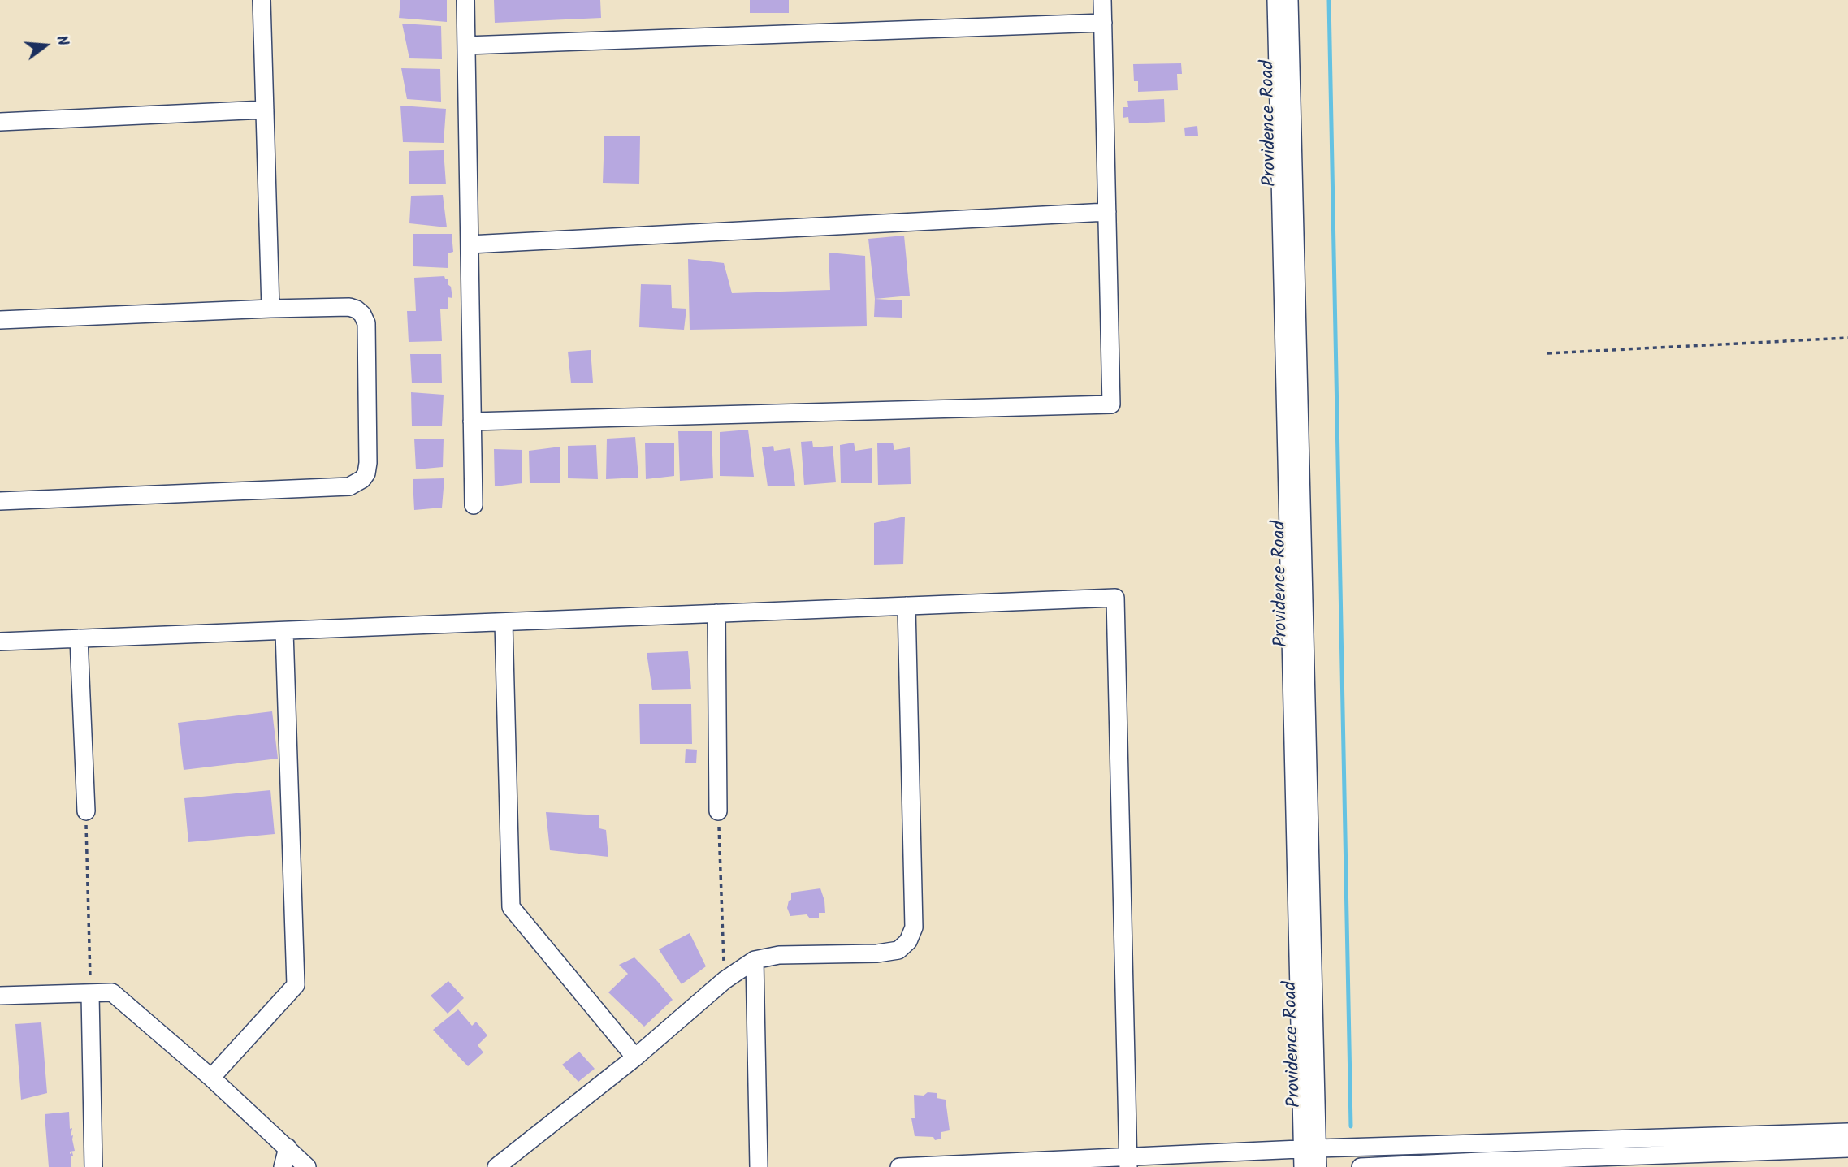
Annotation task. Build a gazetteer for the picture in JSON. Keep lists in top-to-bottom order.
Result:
{
  "streets": {
    "street": ["Providence Road"]
  },
  "north": "right"
}
